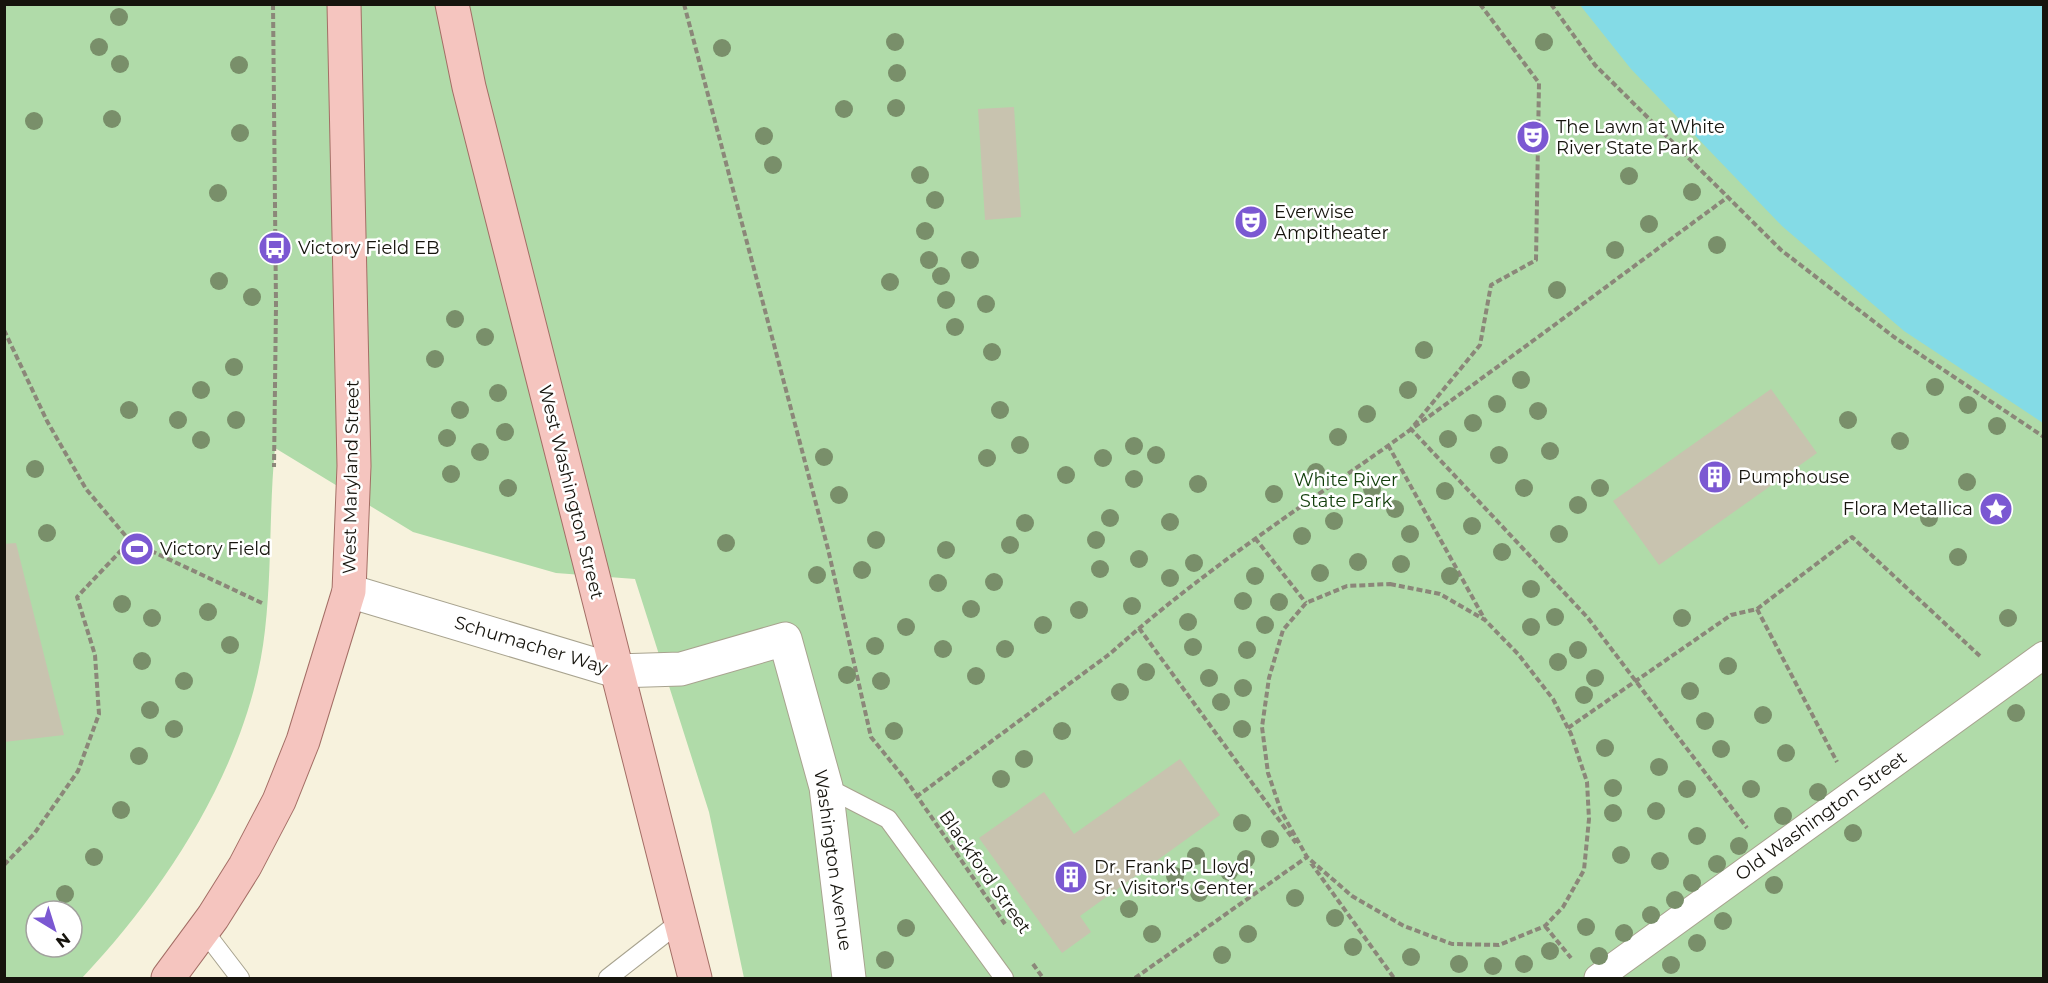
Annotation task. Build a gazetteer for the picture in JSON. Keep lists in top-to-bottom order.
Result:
{
  "streets": {
    "main road": ["West Maryland Street", "West Washington Street"],
    "street": ["Schumacher Way", "Old Washington Street", "Washington Avenue"],
    "path": ["Blackford Street"]
  },
  "crossings": [
    ["West Maryland Street", "Schumacher Way"],
    ["West Washington Street", "Schumacher Way"],
    ["Schumacher Way", "Washington Avenue"]
  ],
  "parks": ["White River State Park"],
  "places": {
    "theatre": ["The Lawn at White River State Park", "Everwise Ampitheater"],
    "bus stop": ["Victory Field EB"],
    "building": ["Pumphouse", "Dr. Frank P. Lloyd, Sr. Visitor's Center"],
    "place": ["Flora Metallica"],
    "sports": ["Victory Field"]
  },
  "north": "bottom right"
}
